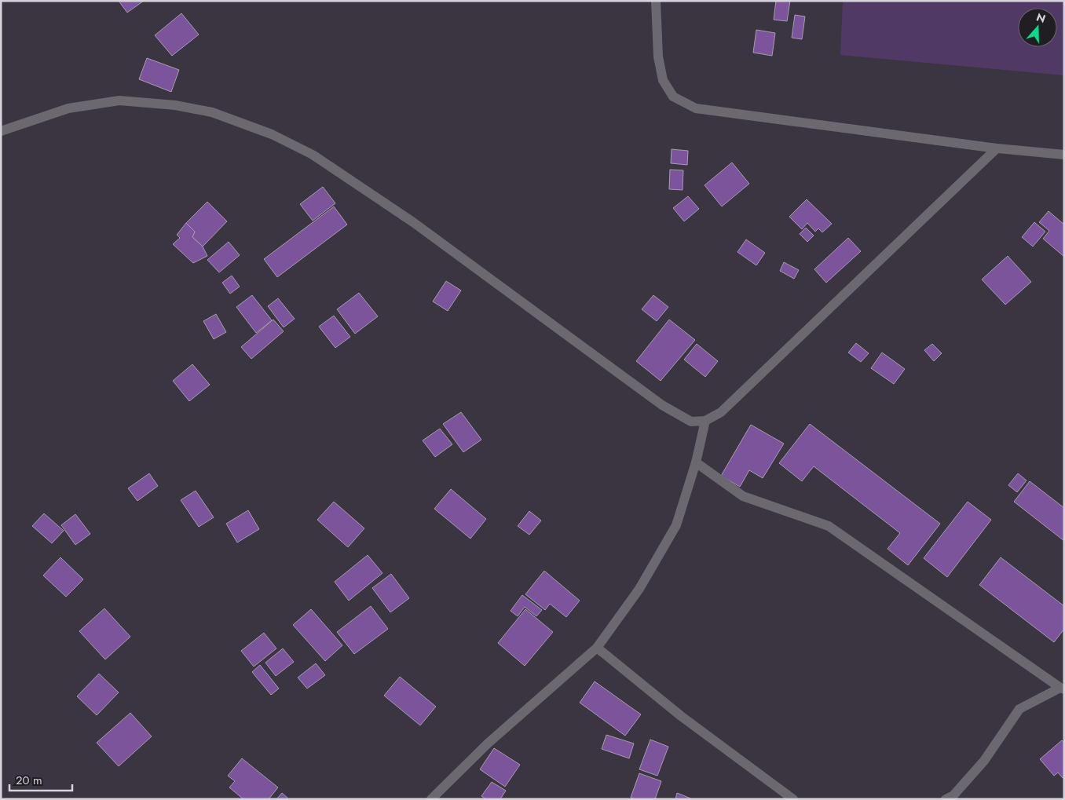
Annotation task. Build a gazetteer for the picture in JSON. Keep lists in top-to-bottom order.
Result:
{
  "scale_bar": "20 m",
  "north": "top"
}
